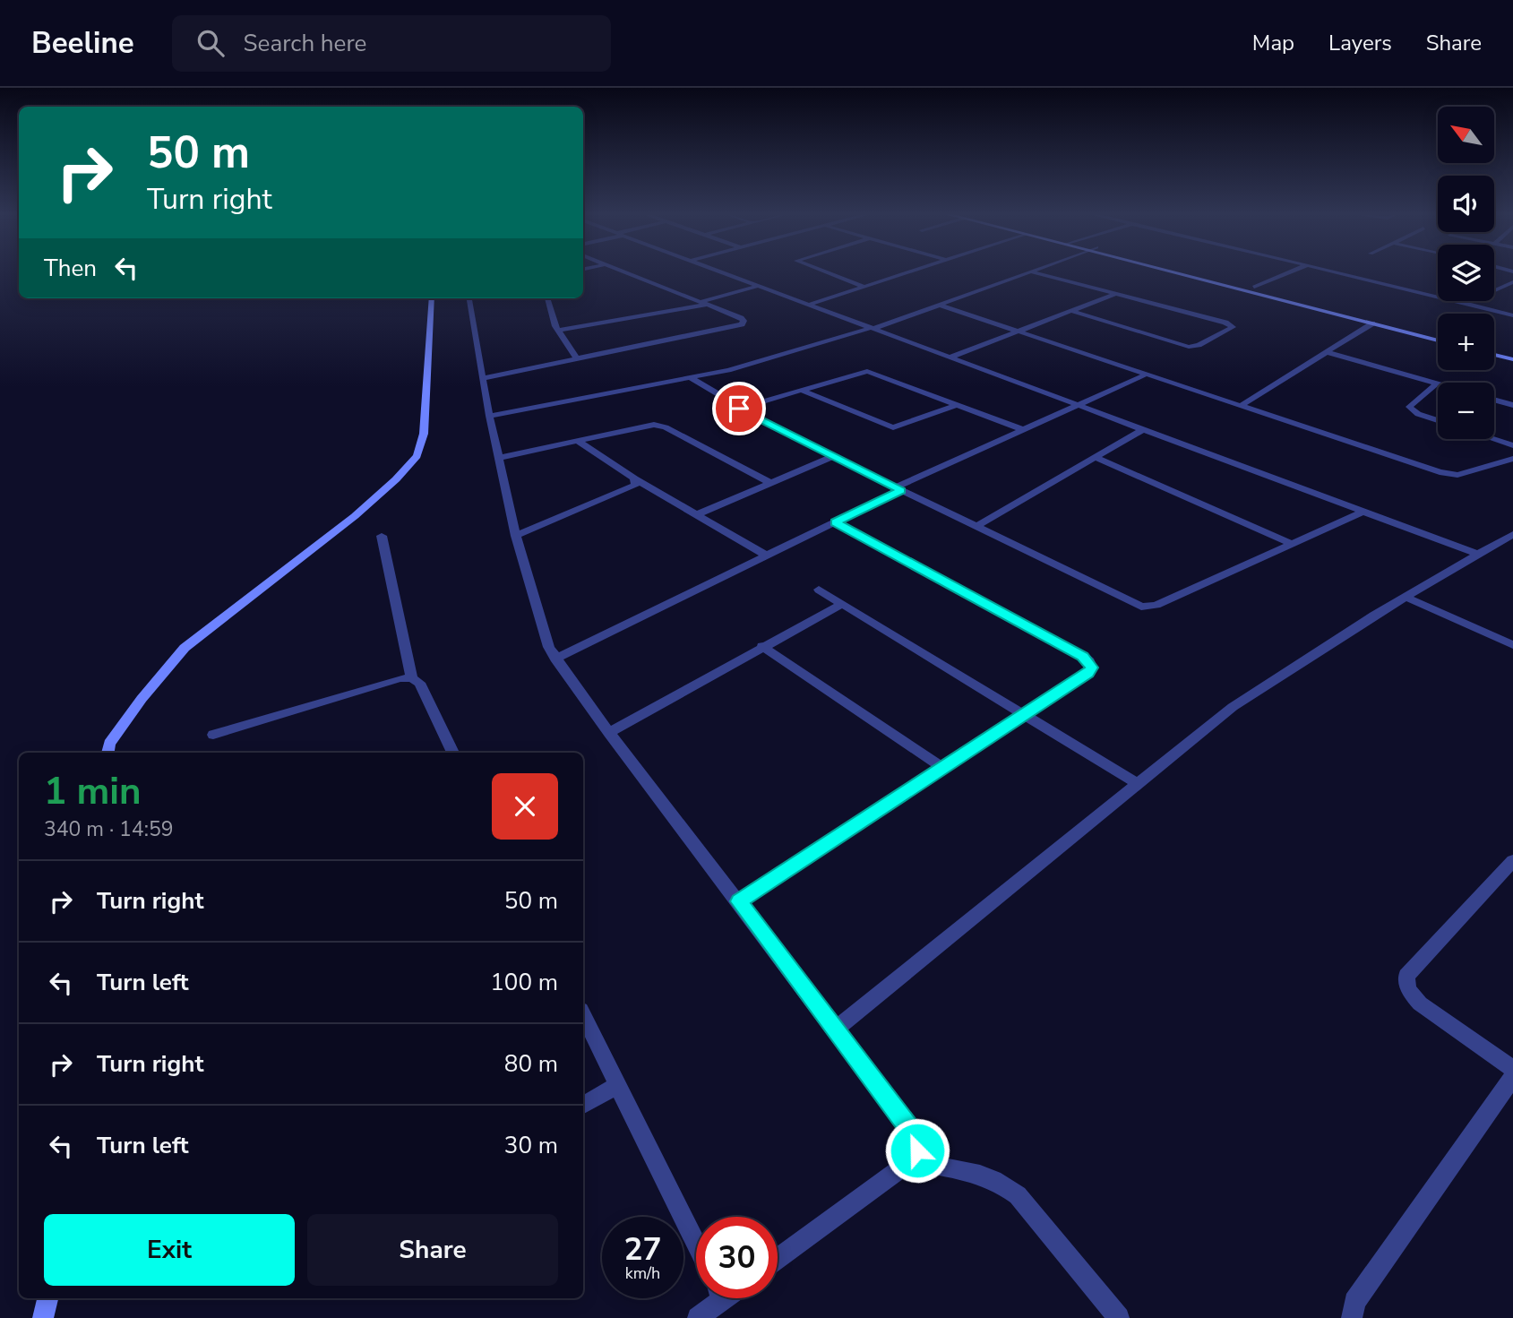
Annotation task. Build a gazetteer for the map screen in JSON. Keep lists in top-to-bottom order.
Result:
{
  "north": "top left",
  "page": {
    "header": "Beeline",
    "search": "Search here",
    "nav": ["Map", "Layers", "Share"],
    "map_buttons": ["+", "−"],
    "turn": ["50 m", "Turn right"],
    "then": "Then",
    "heading": ["1 min", "340 m · 14:59"],
    "list": [
      {
        "name": "Turn right",
        "value": "50 m"
      },
      {
        "name": "Turn left",
        "value": "100 m"
      },
      {
        "name": "Turn right",
        "value": "80 m"
      },
      {
        "name": "Turn left",
        "value": "30 m"
      }
    ],
    "buttons": ["Exit", "Share"],
    "speed": "27 km/h",
    "limit": "30"
  }
}
